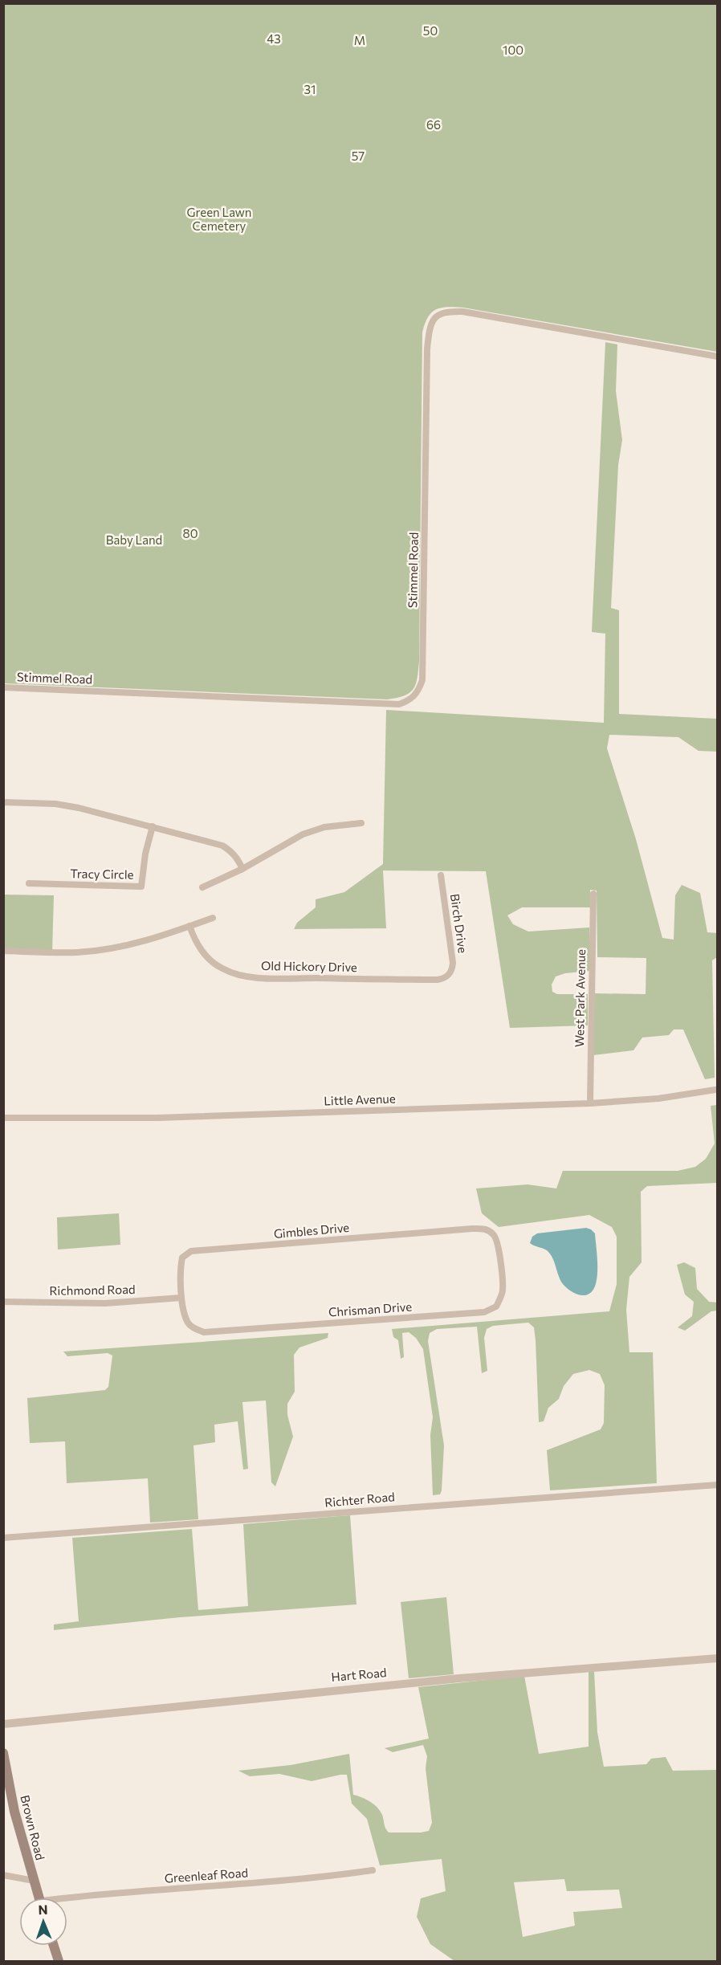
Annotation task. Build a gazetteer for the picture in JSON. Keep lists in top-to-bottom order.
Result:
{
  "streets": {
    "main road": ["Brown Road"],
    "street": [
      "Stimmel Road",
      "Tracy Circle",
      "Birch Drive",
      "Old Hickory Drive",
      "West Park Avenue",
      "Little Avenue",
      "Gimbles Drive",
      "Richmond Road",
      "Chrisman Drive",
      "Richter Road",
      "Hart Road",
      "Greenleaf Road"
    ]
  },
  "crossings": [
    ["Birch Drive", "Old Hickory Drive"],
    ["West Park Avenue", "Little Avenue"],
    ["Gimbles Drive", "Richmond Road"],
    ["Gimbles Drive", "Chrisman Drive"],
    ["Richmond Road", "Chrisman Drive"]
  ],
  "parks": [
    "50",
    "43",
    "M",
    "100",
    "31",
    "66",
    "57",
    "Green Lawn Cemetery",
    "80",
    "Baby Land"
  ],
  "north": "top"
}
